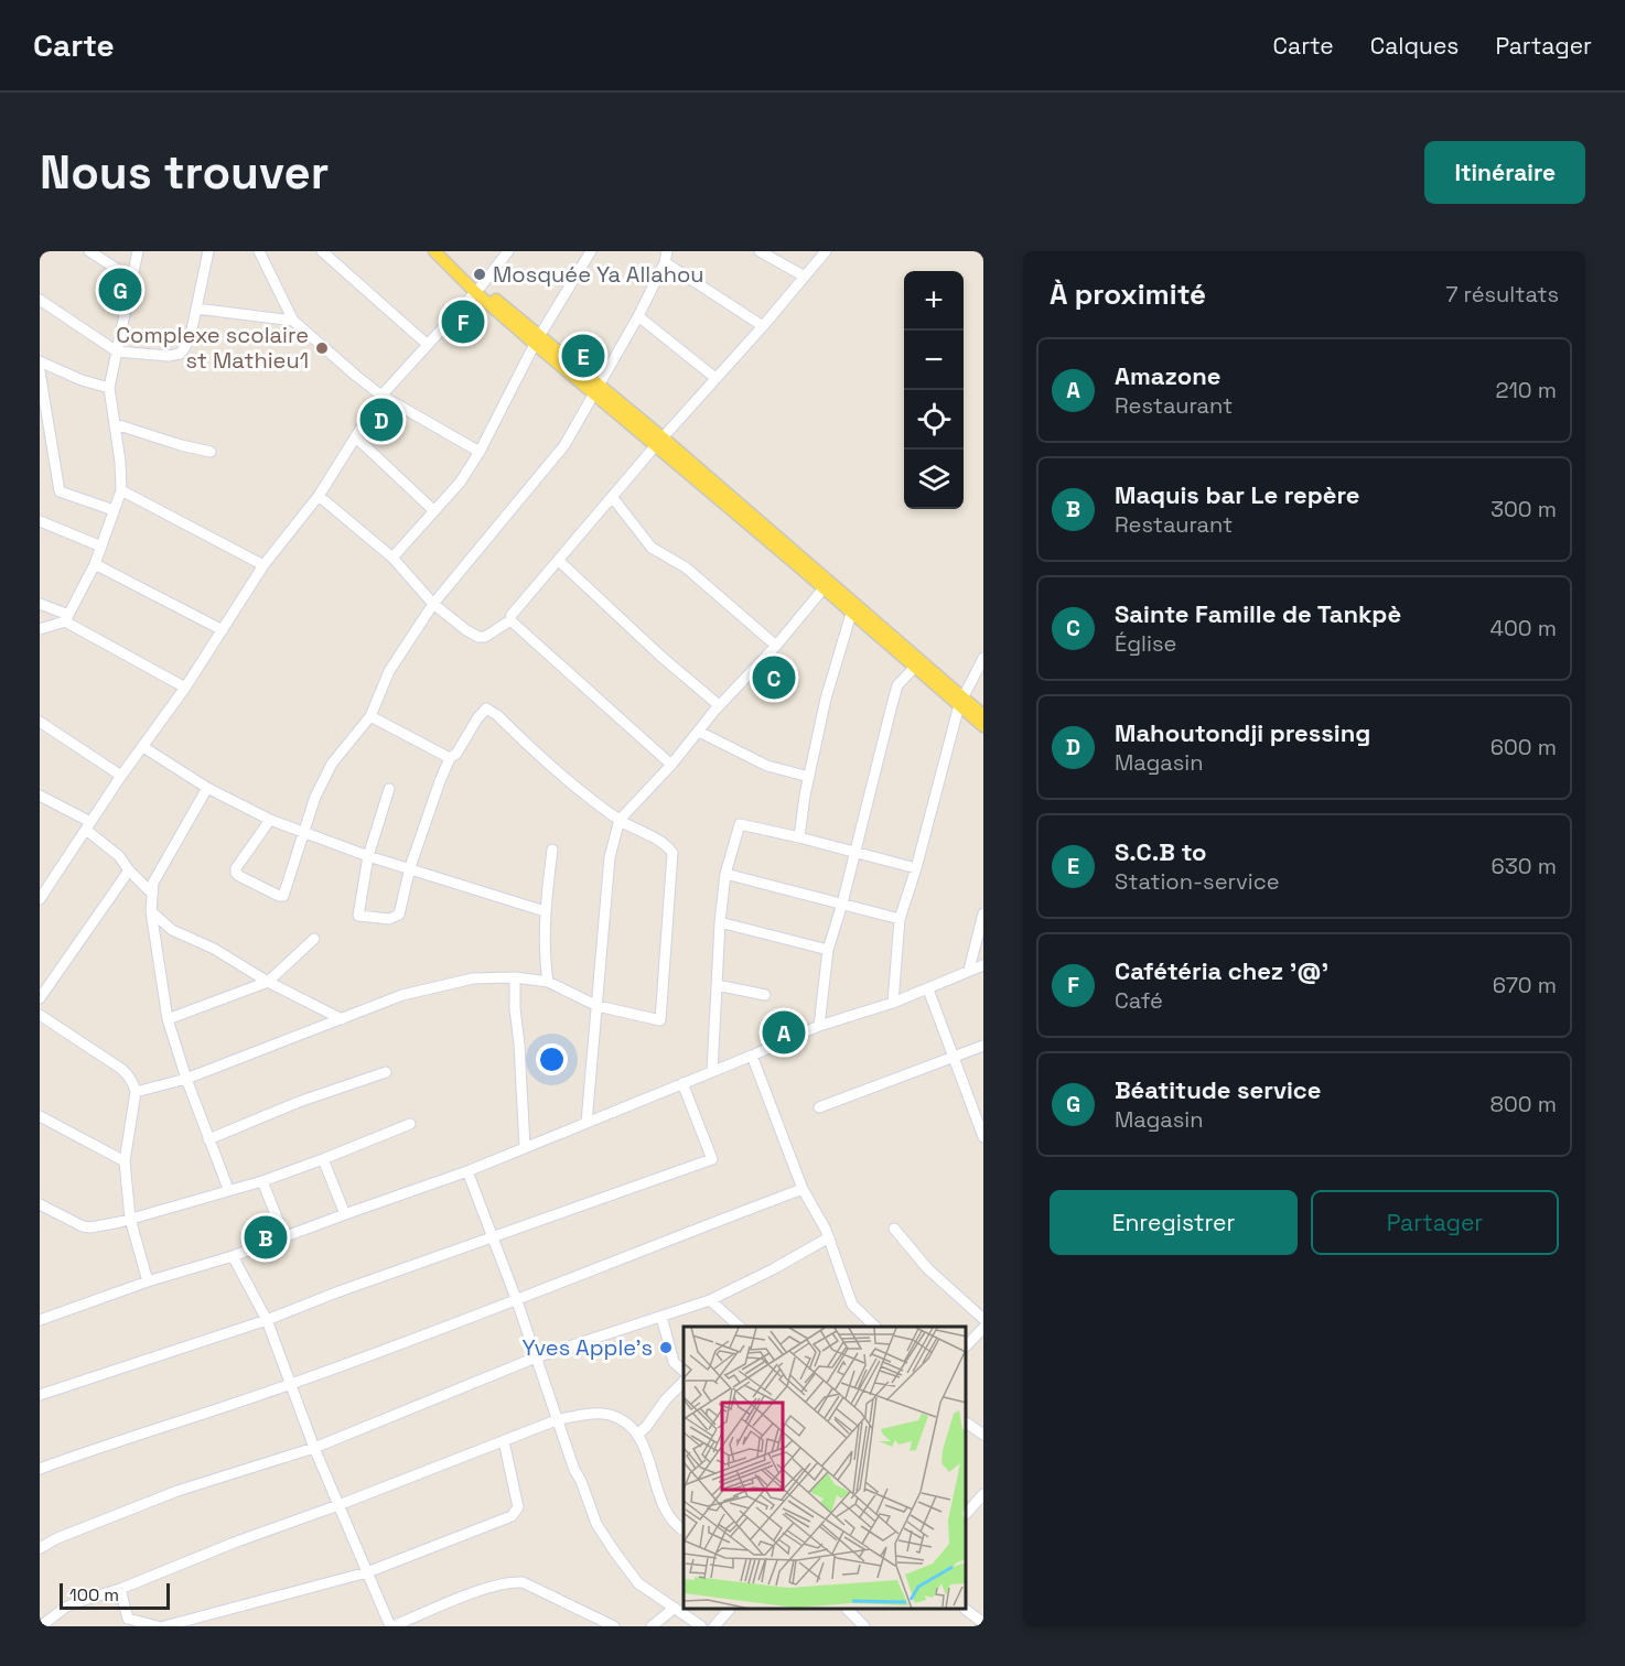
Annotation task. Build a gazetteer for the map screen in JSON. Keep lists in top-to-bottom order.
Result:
{
  "places": ["Mosquée Ya Allahou", "Complexe scolaire st Mathieu1", "Yves Apple's"],
  "scale_bar": "100 m",
  "page": {
    "header": "Carte",
    "nav": ["Carte", "Calques", "Partager"],
    "buttons": [
      "Itinéraire",
      ["Enregistrer", "Partager"]
    ],
    "title": "Nous trouver",
    "heading": ["À proximité", "7 résultats"],
    "pins": [
      "G",
      "F",
      "E",
      "D",
      "C",
      "A",
      "B"
    ],
    "map_buttons": ["+", "−"],
    "list": [
      {
        "mark": "A",
        "name": "Amazone",
        "note": "Restaurant",
        "value": "210 m"
      },
      {
        "mark": "B",
        "name": "Maquis bar Le repère",
        "note": "Restaurant",
        "value": "300 m"
      },
      {
        "mark": "C",
        "name": "Sainte Famille de Tankpè",
        "note": "Église",
        "value": "400 m"
      },
      {
        "mark": "D",
        "name": "Mahoutondji pressing",
        "note": "Magasin",
        "value": "600 m"
      },
      {
        "mark": "E",
        "name": "S.C.B to",
        "note": "Station-service",
        "value": "630 m"
      },
      {
        "mark": "F",
        "name": "Cafétéria chez '@'",
        "note": "Café",
        "value": "670 m"
      },
      {
        "mark": "G",
        "name": "Béatitude service",
        "note": "Magasin",
        "value": "800 m"
      }
    ],
    "scale": "100 m"
  }
}
